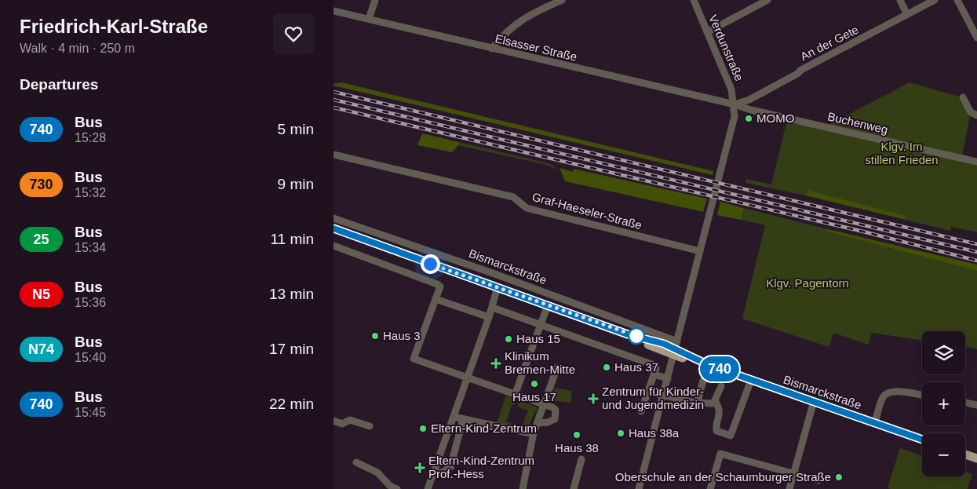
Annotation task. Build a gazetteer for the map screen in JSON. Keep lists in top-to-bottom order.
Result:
{
  "streets": {
    "main road": ["Bismarckstraße"],
    "street": [
      "An der Gete",
      "Elsasser Straße",
      "Verdunstraße",
      "Buchenweg",
      "Graf-Haeseler-Straße"
    ]
  },
  "crossings": [
    ["An der Gete", "Elsasser Straße"],
    ["An der Gete", "Verdunstraße"],
    ["An der Gete", "Buchenweg"],
    ["Elsasser Straße", "Verdunstraße"],
    ["Elsasser Straße", "Buchenweg"],
    ["Verdunstraße", "Buchenweg"]
  ],
  "parks": ["Klgv. Im stillen Frieden", "Klgv. Pagentorn"],
  "places": {
    "other": [
      "MOMO",
      "Haus 3",
      "Haus 15",
      "Haus 37",
      "Haus 17",
      "Eltern-Kind-Zentrum",
      "Haus 38a",
      "Haus 38",
      "Oberschule an der Schaumburger Straße"
    ],
    "health": ["Klinikum Bremen-Mitte", "Zentrum für Kinder- und Jugendmedizin", "Eltern-Kind-Zentrum Prof.-Hess"]
  },
  "lines": ["bus line 740"],
  "page": {
    "heading": [
      ["Friedrich-Karl-Straße", "Walk · 4 min · 250 m"],
      "Departures"
    ],
    "on_map": "740",
    "list": [
      {
        "mark": "740",
        "name": "Bus",
        "note": "15:28",
        "value": "5 min"
      },
      {
        "mark": "730",
        "name": "Bus",
        "note": "15:32",
        "value": "9 min"
      },
      {
        "mark": "25",
        "name": "Bus",
        "note": "15:34",
        "value": "11 min"
      },
      {
        "mark": "N5",
        "name": "Bus",
        "note": "15:36",
        "value": "13 min"
      },
      {
        "mark": "N74",
        "name": "Bus",
        "note": "15:40",
        "value": "17 min"
      },
      {
        "mark": "740",
        "name": "Bus",
        "note": "15:45",
        "value": "22 min"
      }
    ],
    "map_buttons": ["+", "−"]
  }
}
